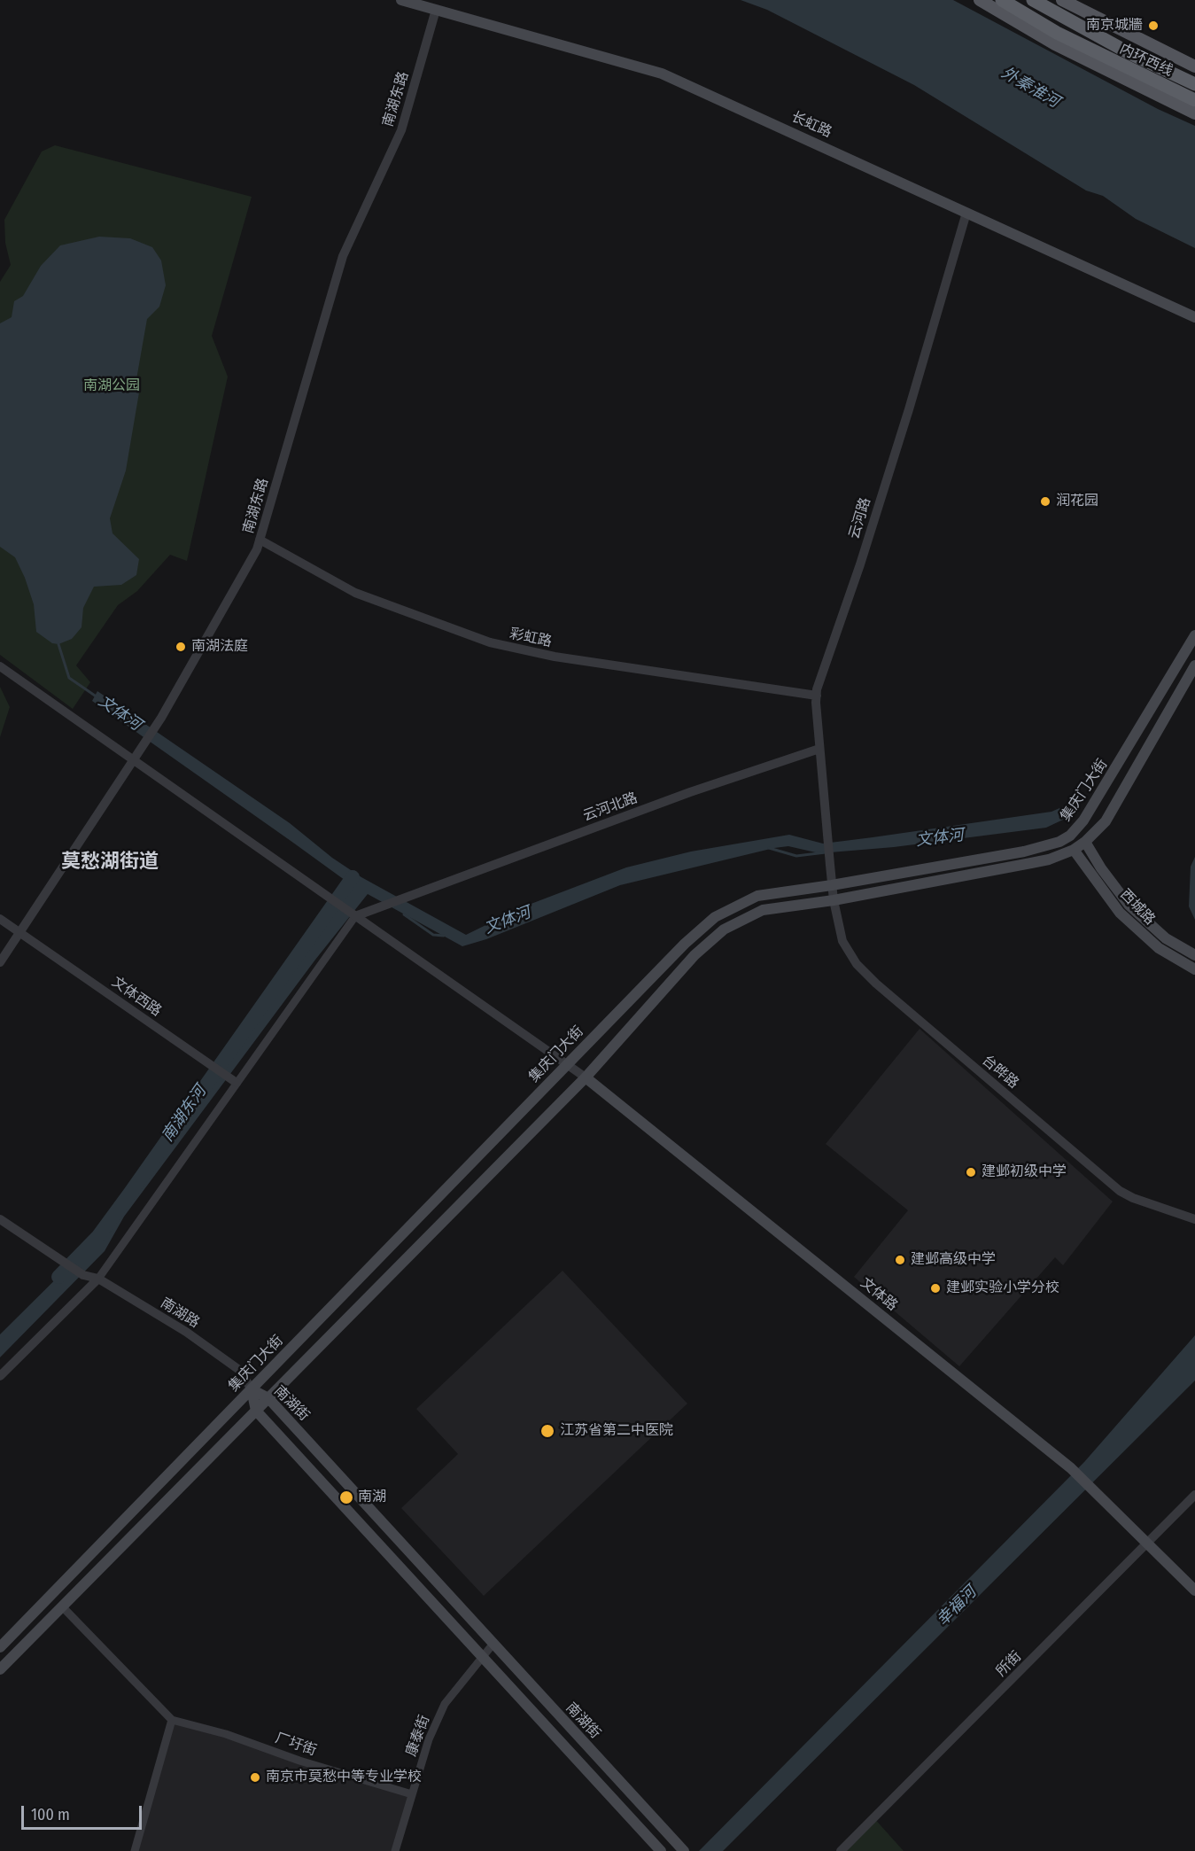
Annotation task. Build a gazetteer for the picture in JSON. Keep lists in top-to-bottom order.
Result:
{
  "streets": {
    "highway": ["内环西线"],
    "main road": [
      "长虹路",
      "集庆门大街",
      "西城路",
      "文体路",
      "南湖街"
    ],
    "street": [
      "南湖东路",
      "云河路",
      "彩虹路",
      "云河北路",
      "文体西路",
      "台晔路",
      "南湖路",
      "所街",
      "康泰街",
      "厂圩街"
    ]
  },
  "crossings": [
    ["南湖东路", "长虹路"],
    ["南湖东路", "彩虹路"],
    ["南湖东路", "文体西路"],
    ["长虹路", "云河路"],
    ["云河路", "彩虹路"],
    ["云河路", "云河北路"],
    ["云河路", "台晔路"],
    ["集庆门大街", "台晔路"],
    ["集庆门大街", "南湖路"],
    ["集庆门大街", "南湖街"],
    ["文体路", "所街"],
    ["南湖路", "南湖街"],
    ["南湖街", "康泰街"],
    ["康泰街", "厂圩街"]
  ],
  "districts": ["莫愁湖街道"],
  "water": [
    "外秦淮河",
    "文体河",
    "南湖东河",
    "幸福河"
  ],
  "parks": ["南湖公园"],
  "places": [
    "南京城牆",
    "润花园",
    "南湖法庭",
    "建邺初级中学",
    "建邺高级中学",
    "建邺实验小学分校",
    "江苏省第二中医院",
    "南湖",
    "南京市莫愁中等专业学校"
  ],
  "scale_bar": "100 m"
}
